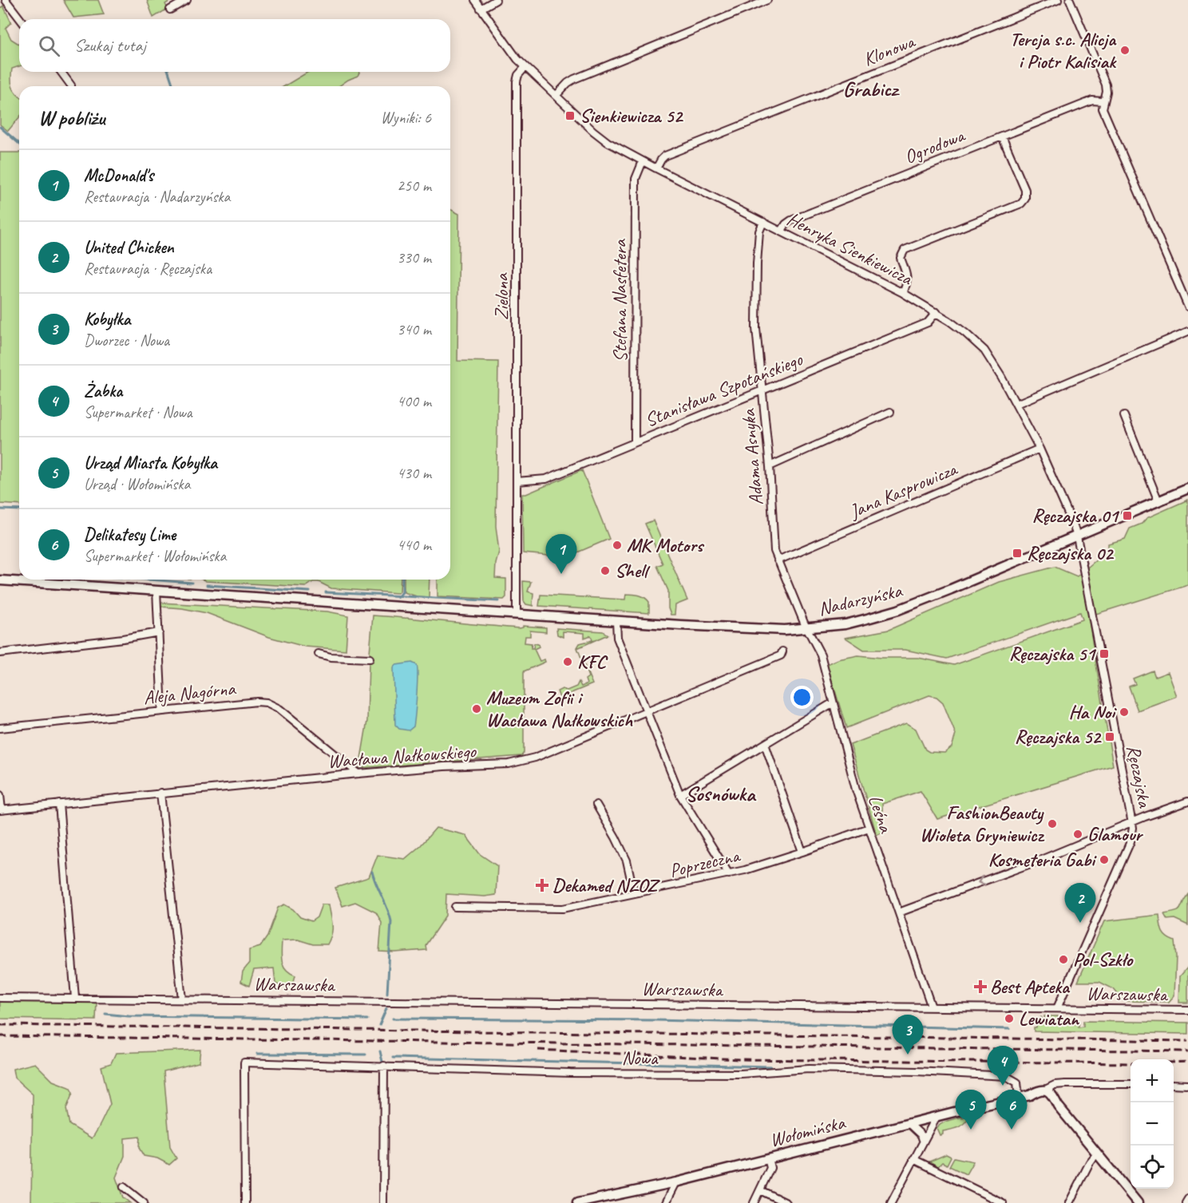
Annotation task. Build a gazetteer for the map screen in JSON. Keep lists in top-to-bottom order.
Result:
{
  "streets": {
    "main road": ["Nadarzyńska", "Wołomińska"],
    "street": [
      "Klonowa",
      "Ogrodowa",
      "Henryka Sienkiewicza",
      "Zielona",
      "Stefana Nasfetera",
      "Stanisława Szpotańskiego",
      "Adama Asnyka",
      "Jana Kasprowicza",
      "Aleja Nagórna",
      "Wacława Nałkowskiego",
      "Ręczajska",
      "Leśna",
      "Poprzeczna",
      "Warszawska",
      "Nowa"
    ]
  },
  "crossings": [
    ["Klonowa", "Henryka Sienkiewicza"],
    ["Ogrodowa", "Henryka Sienkiewicza"],
    ["Henryka Sienkiewicza", "Zielona"],
    ["Henryka Sienkiewicza", "Stefana Nasfetera"],
    ["Henryka Sienkiewicza", "Stanisława Szpotańskiego"],
    ["Henryka Sienkiewicza", "Adama Asnyka"],
    ["Henryka Sienkiewicza", "Jana Kasprowicza"],
    ["Henryka Sienkiewicza", "Nadarzyńska"],
    ["Henryka Sienkiewicza", "Ręczajska"],
    ["Zielona", "Stanisława Szpotańskiego"],
    ["Zielona", "Nadarzyńska"],
    ["Stefana Nasfetera", "Stanisława Szpotańskiego"],
    ["Stanisława Szpotańskiego", "Adama Asnyka"],
    ["Adama Asnyka", "Jana Kasprowicza"],
    ["Adama Asnyka", "Nadarzyńska"],
    ["Adama Asnyka", "Leśna"],
    ["Nadarzyńska", "Ręczajska"],
    ["Nadarzyńska", "Leśna"],
    ["Aleja Nagórna", "Wacława Nałkowskiego"],
    ["Ręczajska", "Warszawska"],
    ["Leśna", "Poprzeczna"],
    ["Leśna", "Warszawska"],
    ["Nowa", "Wołomińska"]
  ],
  "districts": ["Grabicz", "Sosnówka"],
  "places": {
    "other": [
      "Tercja s.c. Alicja i Piotr Kalisiak",
      "MK Motors",
      "Shell",
      "KFC",
      "Muzeum Zofii i Wacława Nałkowskich",
      "Ha Noi",
      "FashionBeauty Wioleta Gryniewicz",
      "Glamour",
      "Kosmeteria Gabi",
      "Pol-Szkło",
      "Lewiatan"
    ],
    "transit": [
      "Sienkiewicza 52",
      "Ręczajska 01",
      "Ręczajska 02",
      "Ręczajska 51",
      "Ręczajska 52"
    ],
    "health": ["Dekamed NZOZ", "Best Apteka"]
  },
  "page": {
    "search": "Szukaj tutaj",
    "heading": ["W pobliżu", "Wyniki: 6"],
    "list": [
      {
        "mark": "1",
        "name": "McDonald's",
        "note": "Restauracja · Nadarzyńska",
        "value": "250 m"
      },
      {
        "mark": "2",
        "name": "United Chicken",
        "note": "Restauracja · Ręczajska",
        "value": "330 m"
      },
      {
        "mark": "3",
        "name": "Kobyłka",
        "note": "Dworzec · Nowa",
        "value": "340 m"
      },
      {
        "mark": "4",
        "name": "Żabka",
        "note": "Supermarket · Nowa",
        "value": "400 m"
      },
      {
        "mark": "5",
        "name": "Urząd Miasta Kobyłka",
        "note": "Urząd · Wołomińska",
        "value": "430 m"
      },
      {
        "mark": "6",
        "name": "Delikatesy Lime",
        "note": "Supermarket · Wołomińska",
        "value": "440 m"
      }
    ],
    "pins": [
      "1",
      "2",
      "3",
      "4",
      "5",
      "6"
    ],
    "map_buttons": ["+", "−"]
  }
}
